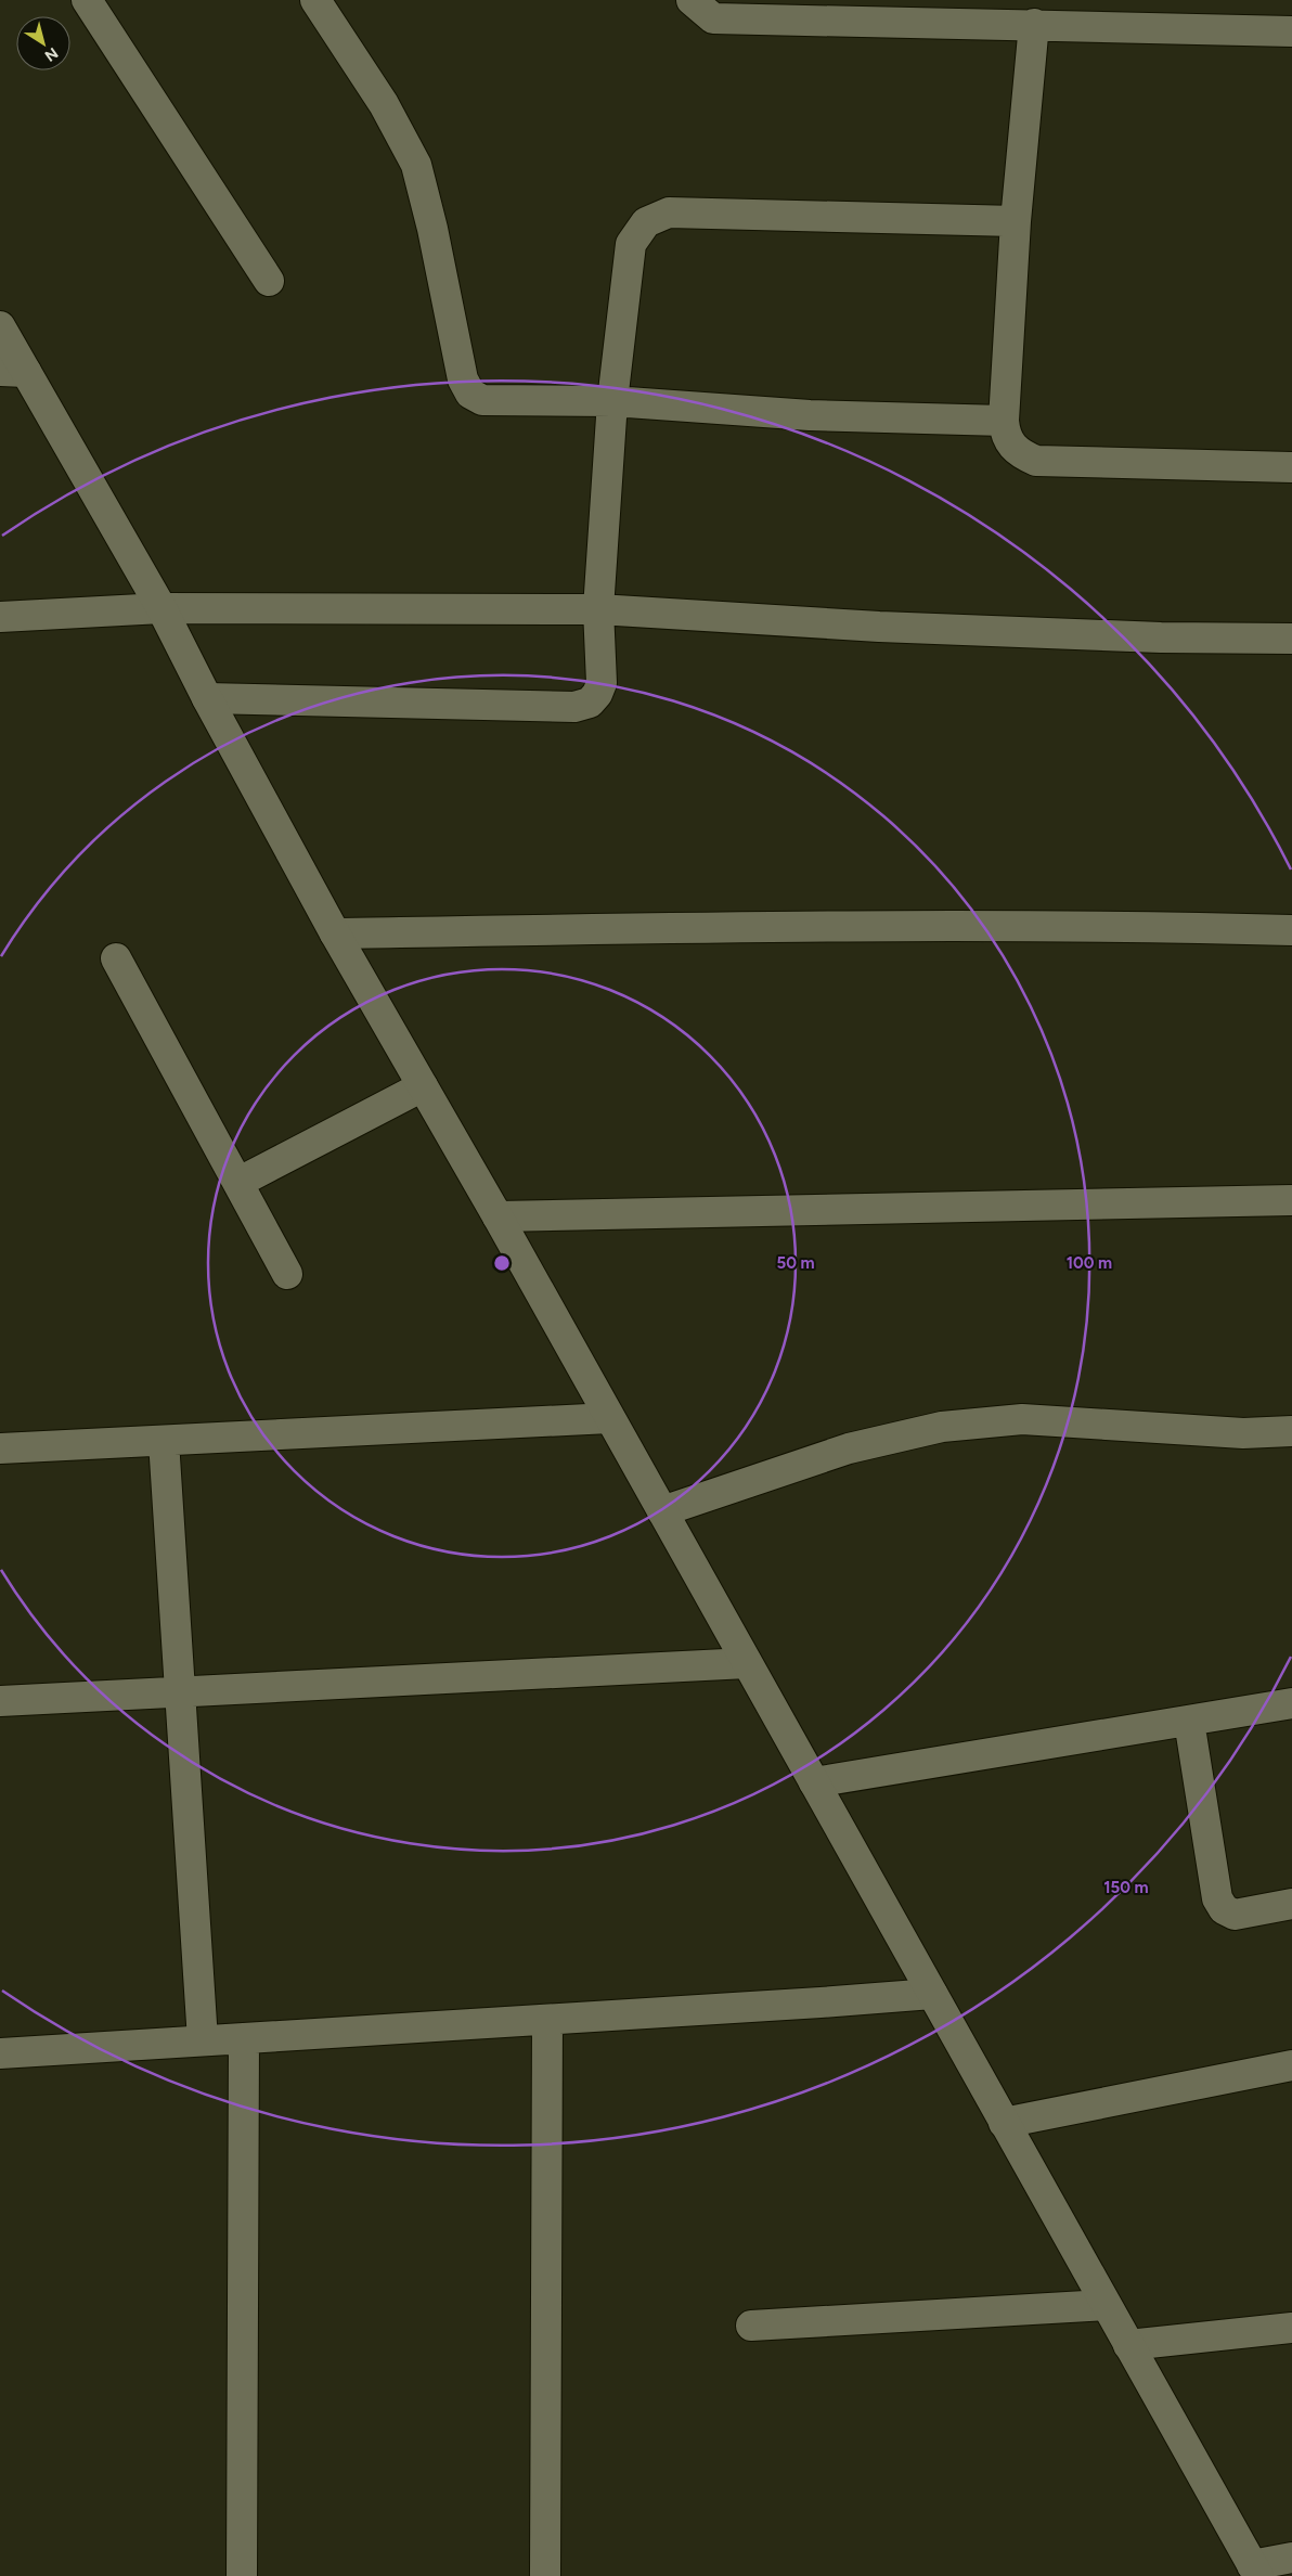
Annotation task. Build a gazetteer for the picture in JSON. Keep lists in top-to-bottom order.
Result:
{
  "north": "bottom right",
  "rings": ["50 m", "100 m", "150 m"]
}
